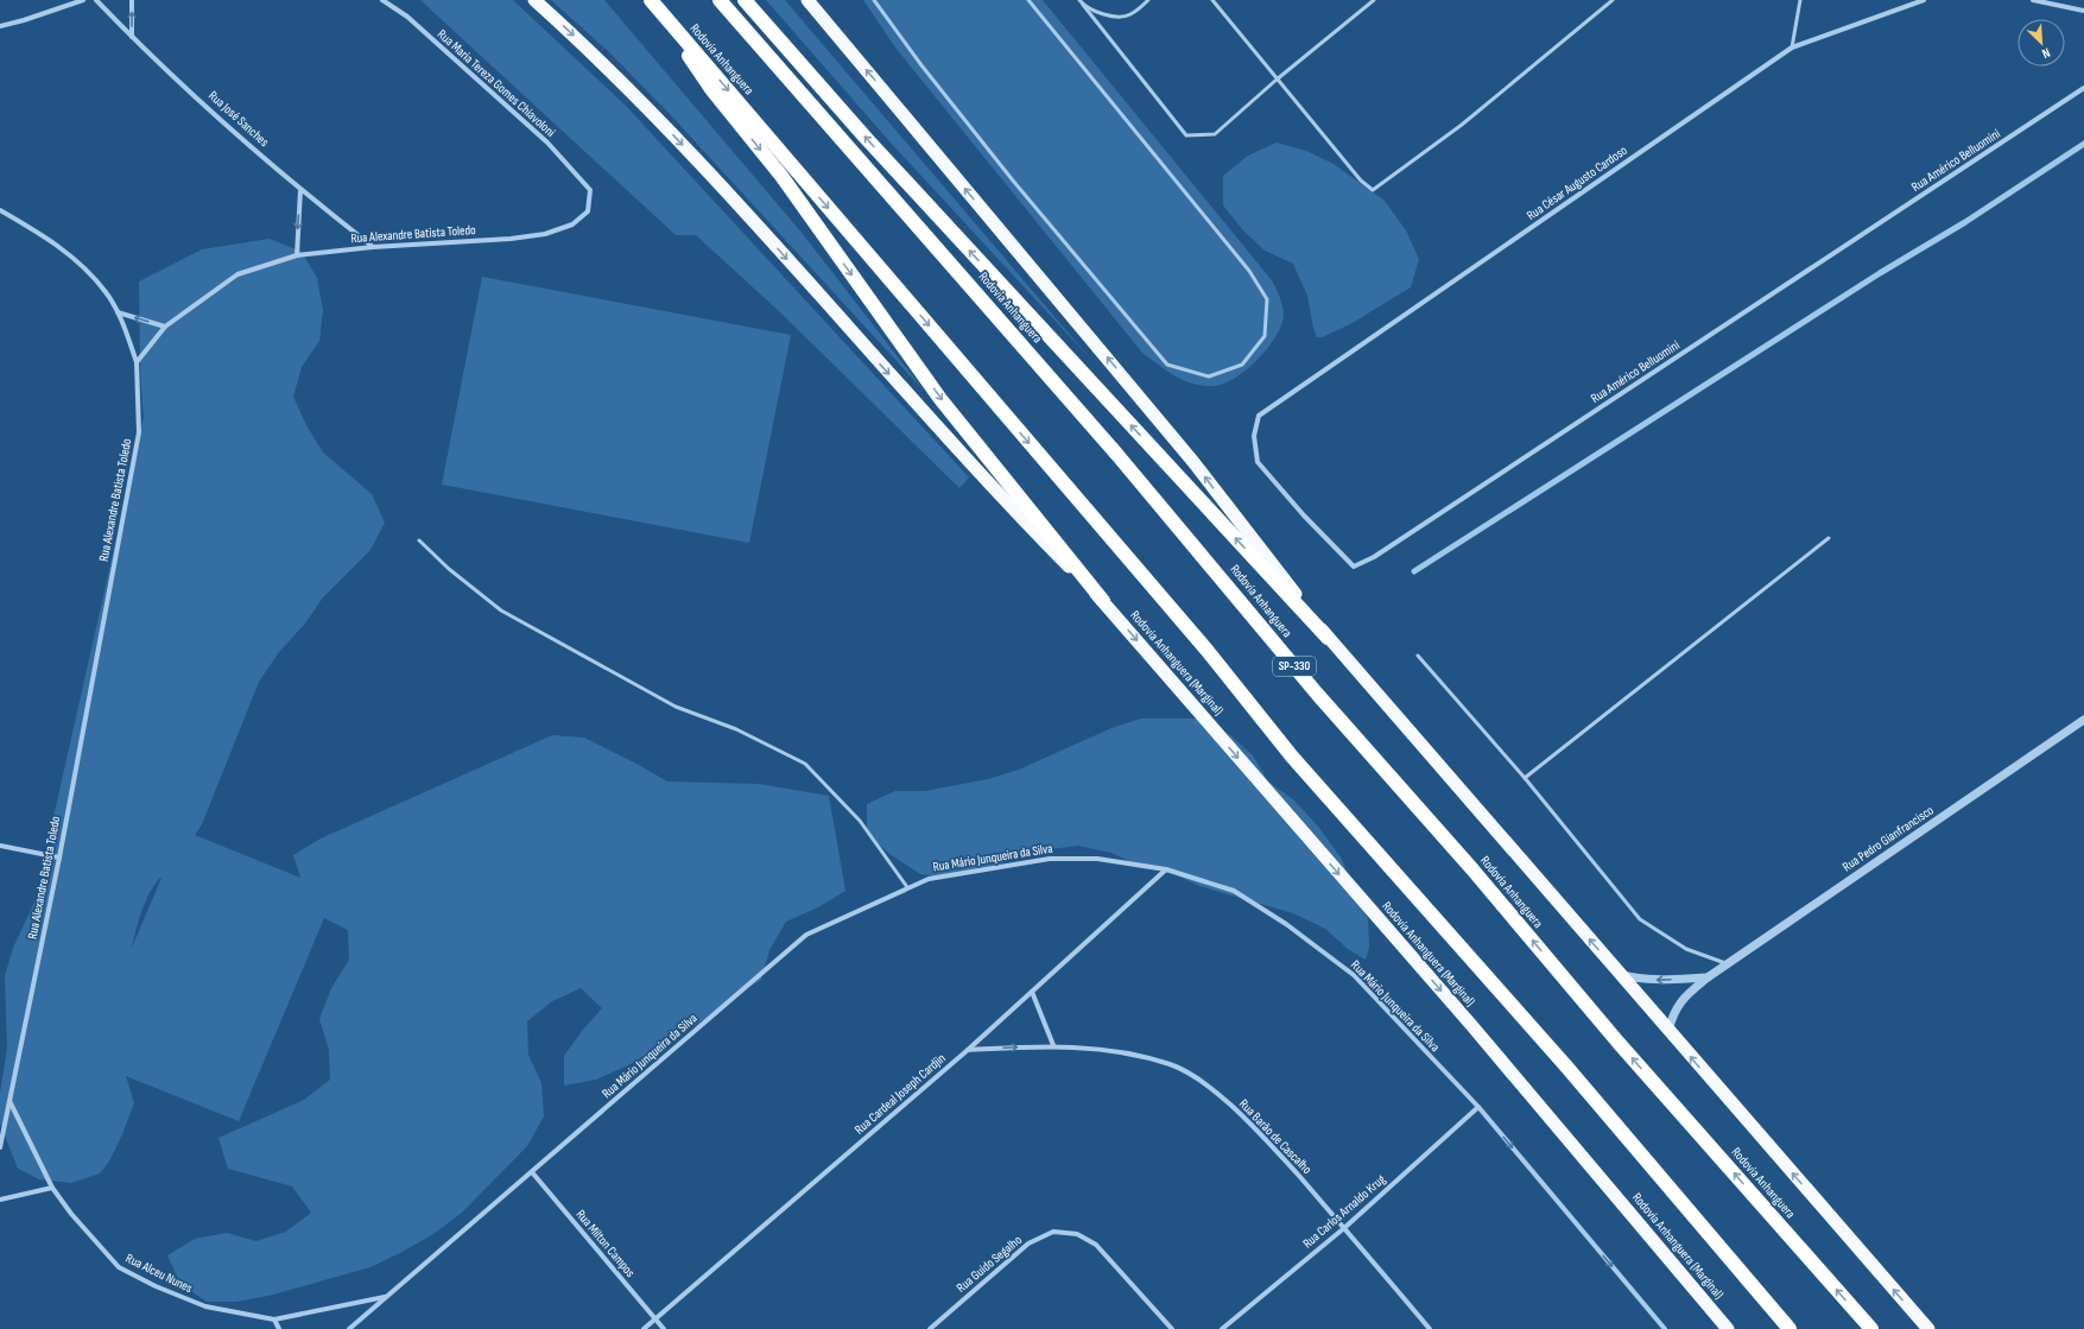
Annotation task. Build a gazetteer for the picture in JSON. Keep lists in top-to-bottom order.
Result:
{
  "streets": {
    "highway": ["Rodovia Anhanguera", "Rodovia Anhanguera (Marginal)", "SP-330"],
    "street": [
      "Rua Maria Tereza Gomes Chiavoloni",
      "Rua José Sanches",
      "Rua Américo Belluomini",
      "Rua César Augusto Cardoso",
      "Rua Alexandre Batista Toledo",
      "Rua Pedro Gianfrancisco",
      "Rua Mário Junqueira da Silva",
      "Rua Cardeal Joseph Cardjin",
      "Rua Barão de Cascalho",
      "Rua Carlos Arnaldo Krug",
      "Rua Milton Campos",
      "Rua Guido Segalho",
      "Rua Alceu Nunes"
    ]
  },
  "crossings": [
    ["Rua Maria Tereza Gomes Chiavoloni", "Rua Alexandre Batista Toledo"],
    ["Rua José Sanches", "Rua Alexandre Batista Toledo"],
    ["Rua Américo Belluomini", "Rua César Augusto Cardoso"],
    ["Rua Alexandre Batista Toledo", "Rua Alceu Nunes"],
    ["Rua Mário Junqueira da Silva", "Rua Cardeal Joseph Cardjin"],
    ["Rua Mário Junqueira da Silva", "Rua Carlos Arnaldo Krug"],
    ["Rua Mário Junqueira da Silva", "Rua Milton Campos"],
    ["Rua Mário Junqueira da Silva", "Rua Alceu Nunes"],
    ["Rua Cardeal Joseph Cardjin", "Rua Barão de Cascalho"],
    ["Rua Cardeal Joseph Cardjin", "Rua Milton Campos"],
    ["Rua Barão de Cascalho", "Rua Carlos Arnaldo Krug"]
  ],
  "north": "bottom right"
}
